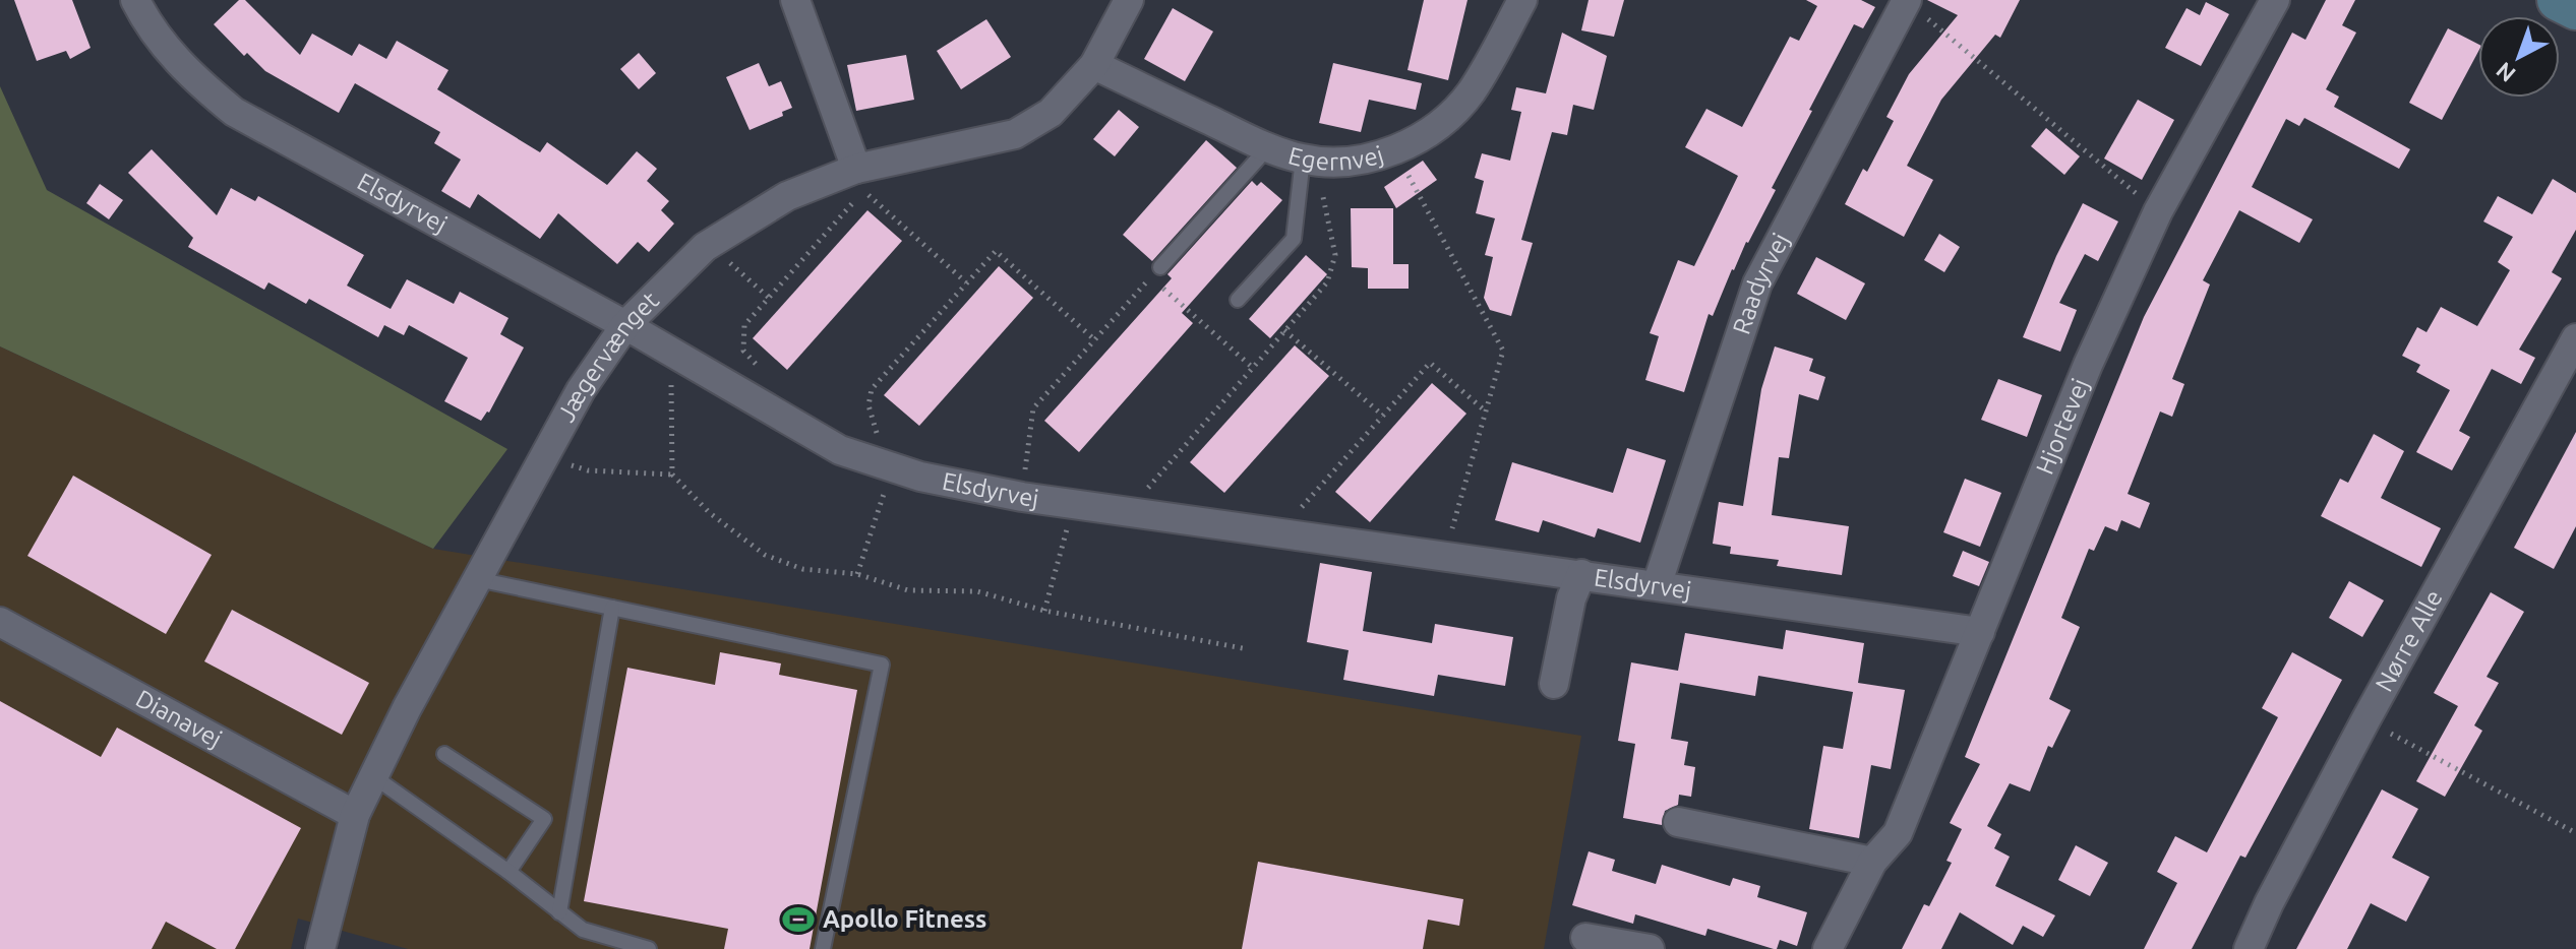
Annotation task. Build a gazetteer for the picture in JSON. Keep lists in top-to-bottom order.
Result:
{
  "streets": {
    "street": [
      "Egernvej",
      "Elsdyrvej",
      "Raadyrvej",
      "Jægervænget",
      "Hjortevej",
      "Nørre Alle",
      "Dianavej"
    ]
  },
  "crossings": [
    ["Egernvej", "Jægervænget"],
    ["Elsdyrvej", "Raadyrvej"],
    ["Elsdyrvej", "Jægervænget"],
    ["Elsdyrvej", "Hjortevej"],
    ["Jægervænget", "Dianavej"]
  ],
  "places": {
    "sports": ["Apollo Fitness"]
  },
  "north": "bottom left"
}
